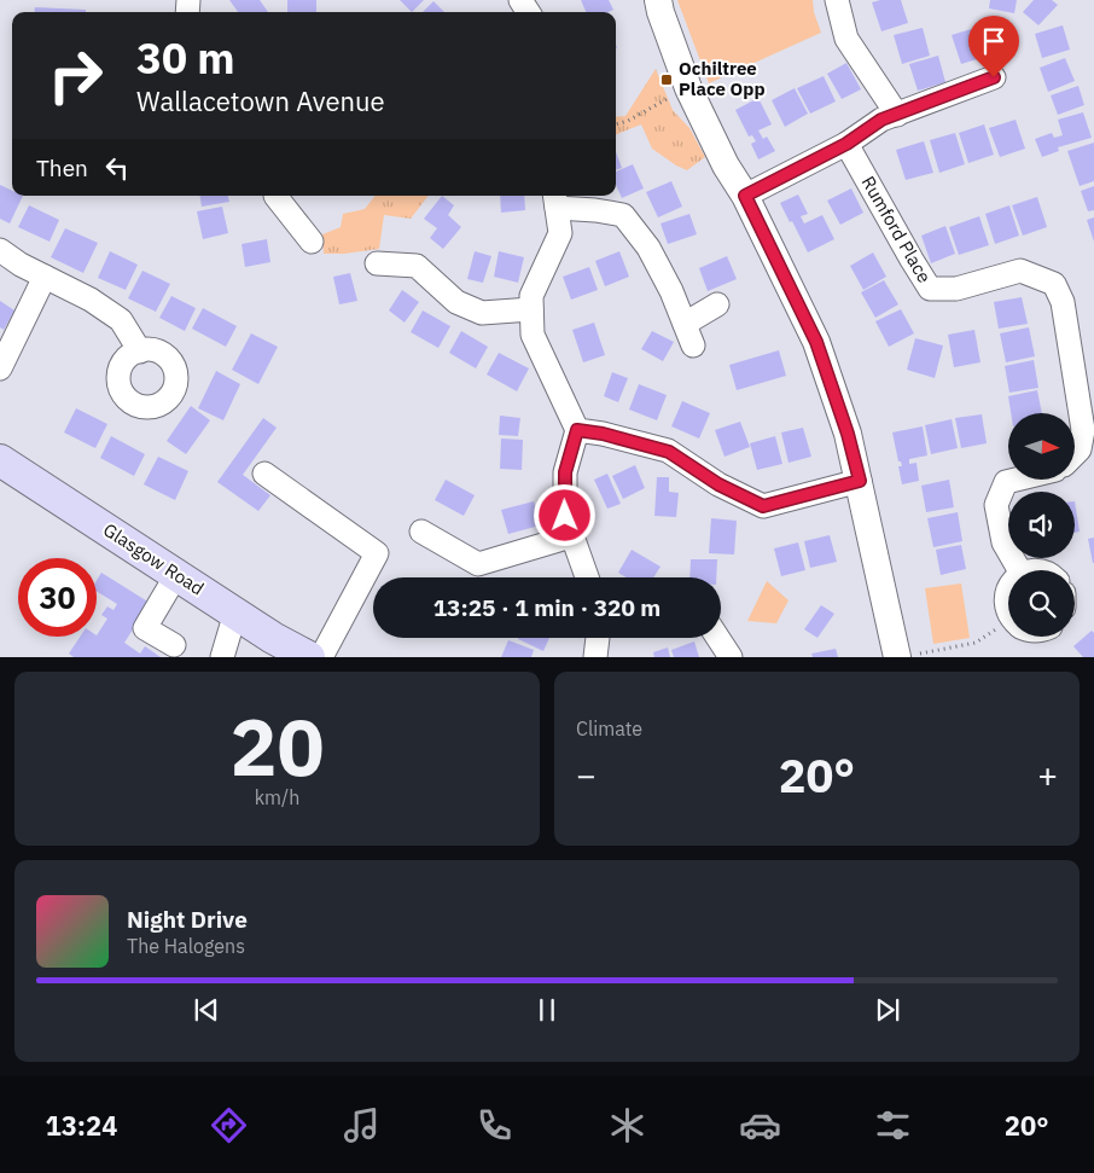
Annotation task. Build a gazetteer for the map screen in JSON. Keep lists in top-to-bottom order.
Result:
{
  "streets": {
    "main road": ["Glasgow Road"],
    "street": ["Rumford Place"]
  },
  "places": {
    "transit": ["Ochiltree Place Opp"]
  },
  "north": "right",
  "page": {
    "turn": ["30 m", "Wallacetown Avenue"],
    "then": "Then",
    "limit": "30",
    "trip": "13:25 · 1 min · 320 m",
    "tile": [
      ["20", "km/h"],
      "Climate"
    ],
    "heat": ["−", "20°", "+"],
    "song": ["Night Drive", "The Halogens"],
    "tabs": ["13:24", "20°"]
  }
}
